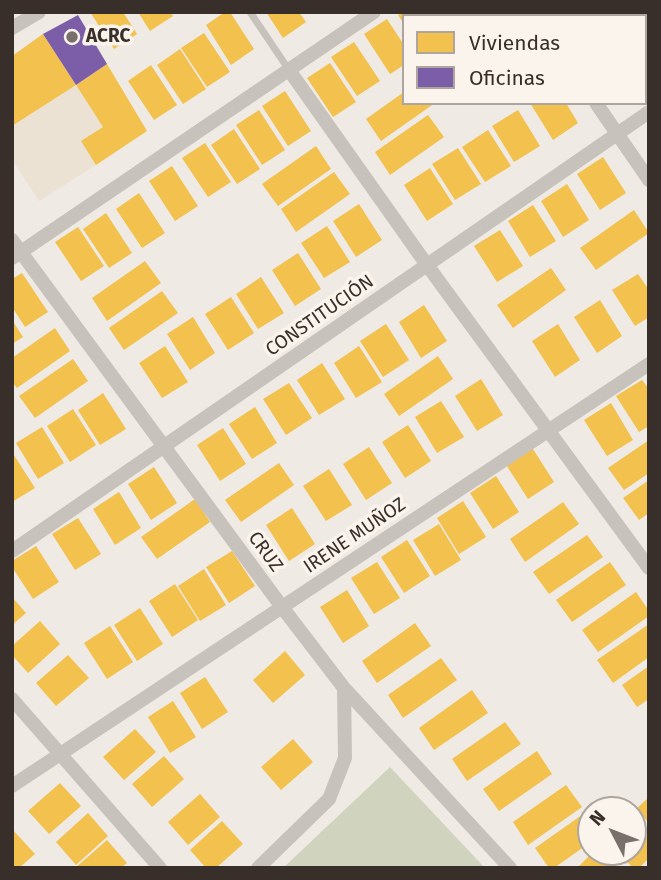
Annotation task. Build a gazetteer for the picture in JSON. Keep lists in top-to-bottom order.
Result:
{
  "streets": {
    "street": ["CONSTITUCIÓN", "IRENE MUÑOZ", "CRUZ"]
  },
  "crossings": [
    ["CONSTITUCIÓN", "CRUZ"],
    ["IRENE MUÑOZ", "CRUZ"]
  ],
  "places": ["ACRC"],
  "legend": ["Viviendas", "Oficinas"],
  "north": "top left"
}
